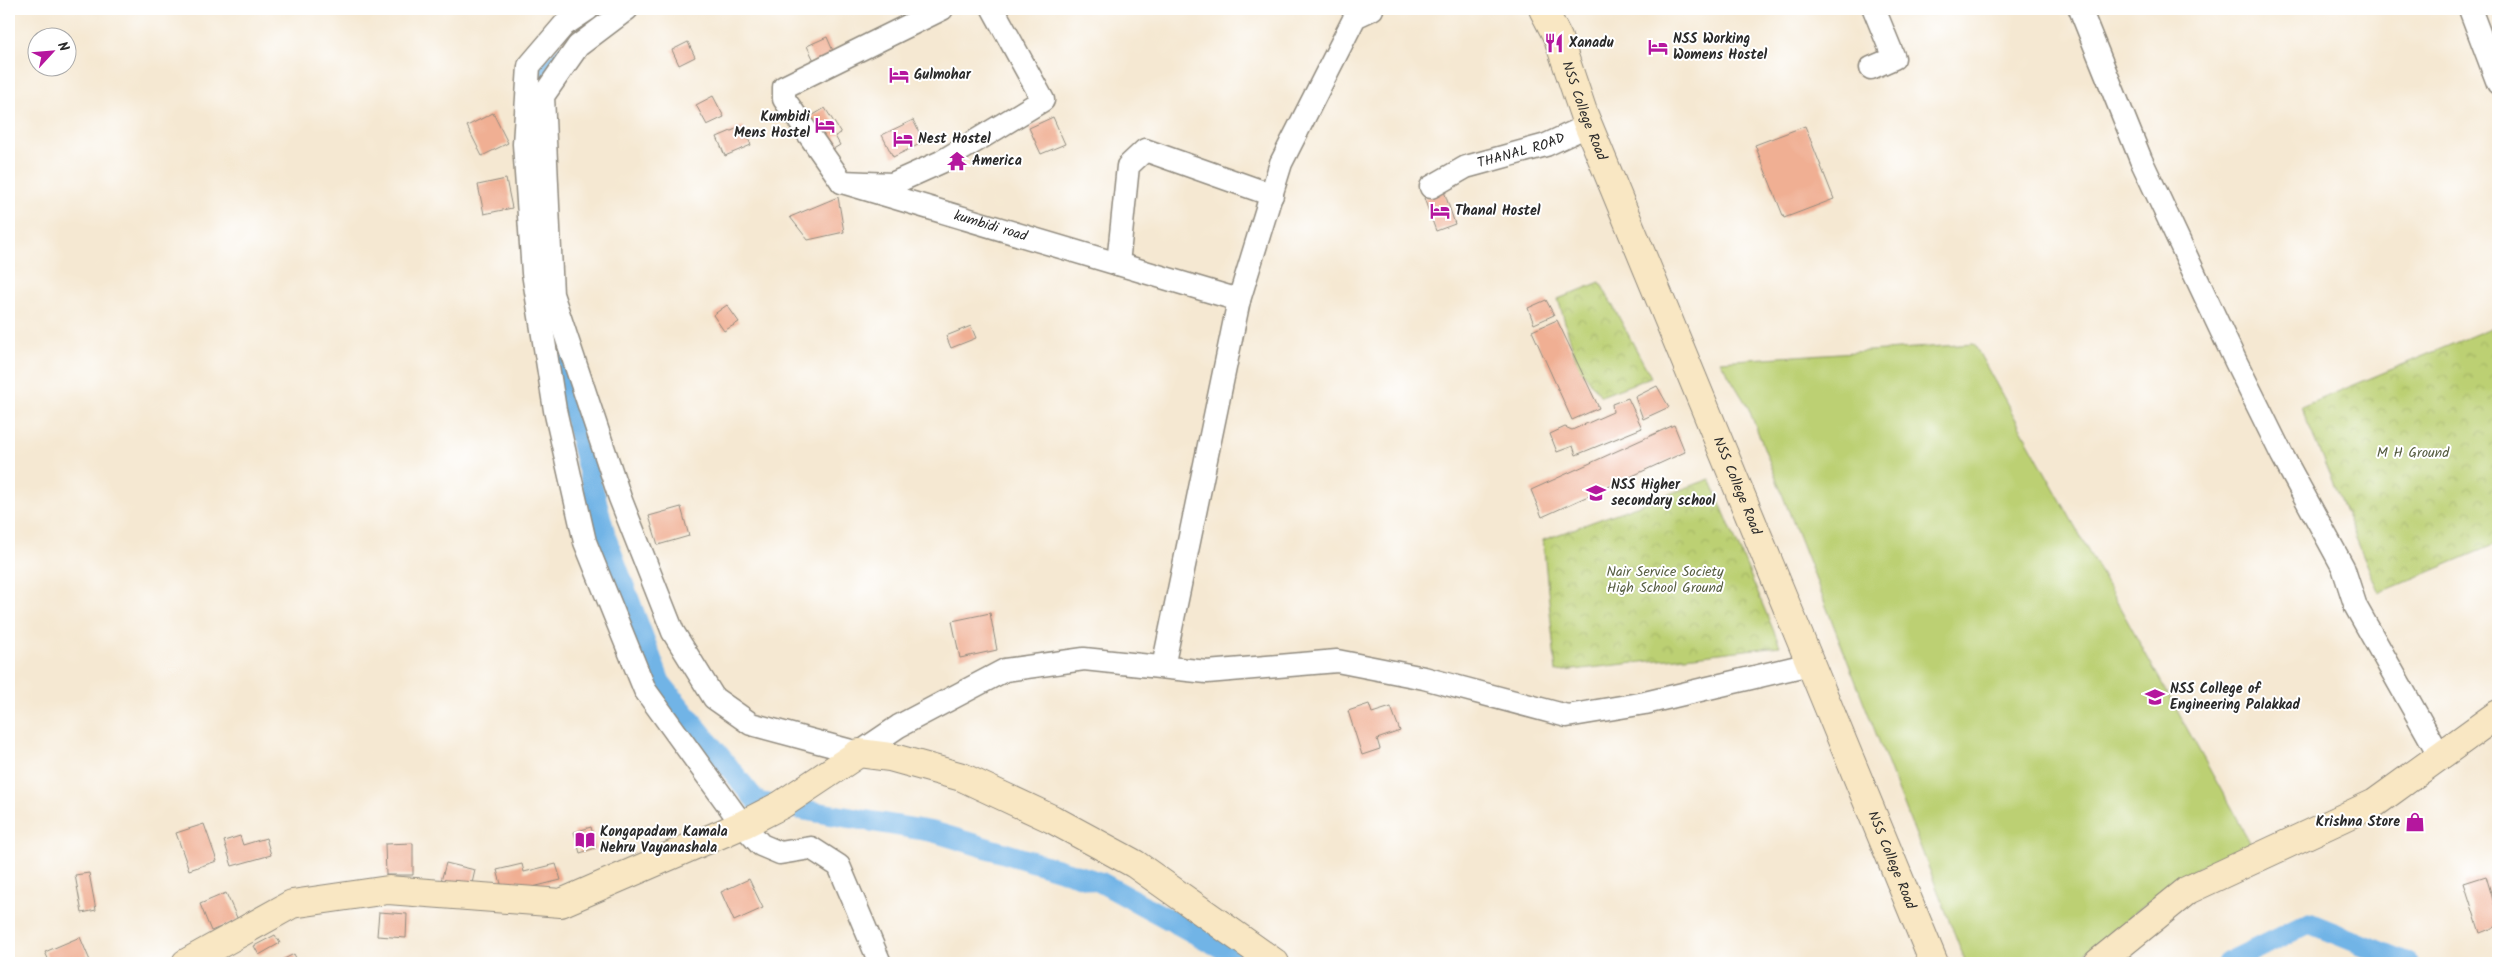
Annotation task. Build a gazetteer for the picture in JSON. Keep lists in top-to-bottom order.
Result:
{
  "streets": {
    "street": ["NSS College Road", "THANAL ROAD", "kumbidi road"]
  },
  "crossings": [
    ["NSS College Road", "THANAL ROAD"]
  ],
  "parks": ["M H Ground", "Nair Service Society High School Ground"],
  "places": {
    "restaurant": ["Xanadu"],
    "hotel": [
      "NSS Working Womens Hostel",
      "Gulmohar",
      "Kumbidi Mens Hostel",
      "Nest Hostel",
      "Thanal Hostel"
    ],
    "temple": ["America"],
    "school or university": ["NSS Higher secondary school", "NSS College of Engineering Palakkad"],
    "shop": ["Krishna Store"],
    "library": ["Kongapadam Kamala Nehru Vayanashala"]
  },
  "north": "top right"
}
